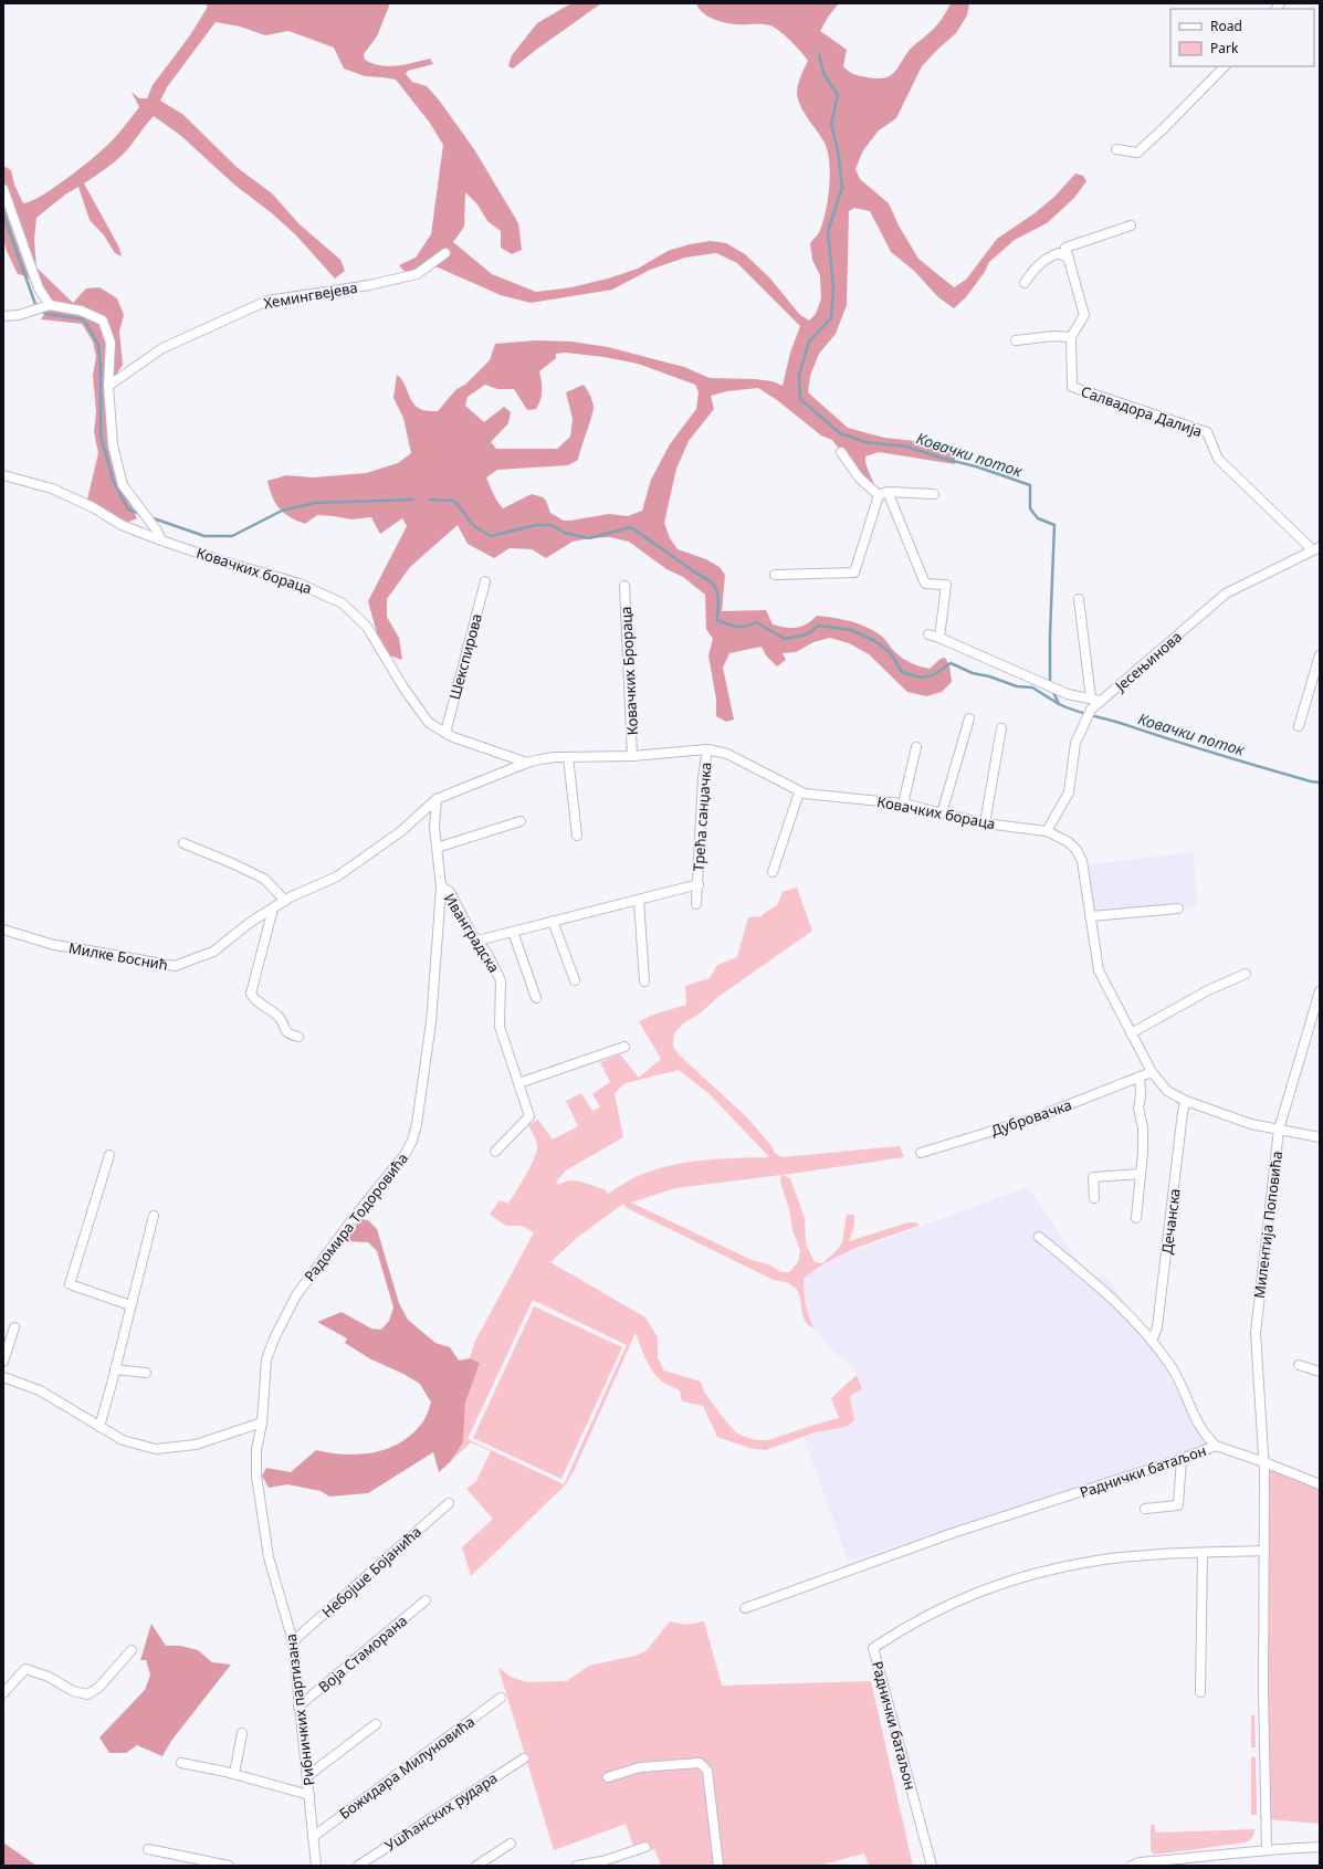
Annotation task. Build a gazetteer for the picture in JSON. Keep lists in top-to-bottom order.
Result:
{
  "streets": {
    "street": [
      "Хемингвејева",
      "Салвадора Далија",
      "Ковачких бораца",
      "Шекспирова",
      "Јесењинова",
      "Ковачких Брораца",
      "Трећа санџачка",
      "Иванградска",
      "Милке Боснић",
      "Дубровачка",
      "Радомира Тодоровића",
      "Дечанска",
      "Милентија Поповића",
      "Раднички батаљон",
      "Небојше Бојанића",
      "Воја Стаморана",
      "Рибничких партизана",
      "Божидара Милуновића",
      "Ушћанских рудара"
    ]
  },
  "crossings": [
    ["Салвадора Далија", "Јесењинова"],
    ["Ковачких бораца", "Шекспирова"],
    ["Ковачких бораца", "Јесењинова"],
    ["Ковачких бораца", "Ковачких Брораца"],
    ["Ковачких бораца", "Трећа санџачка"],
    ["Ковачких бораца", "Милке Боснић"],
    ["Ковачких бораца", "Дубровачка"],
    ["Ковачких бораца", "Радомира Тодоровића"],
    ["Ковачких бораца", "Дечанска"],
    ["Ковачких бораца", "Милентија Поповића"],
    ["Трећа санџачка", "Иванградска"],
    ["Иванградска", "Радомира Тодоровића"],
    ["Милке Боснић", "Радомира Тодоровића"],
    ["Радомира Тодоровића", "Рибничких партизана"],
    ["Милентија Поповића", "Раднички батаљон"],
    ["Небојше Бојанића", "Рибничких партизана"],
    ["Воја Стаморана", "Рибничких партизана"],
    ["Рибничких партизана", "Божидара Милуновића"]
  ],
  "water": ["Ковачки поток"],
  "legend": ["Road", "Park"]
}
